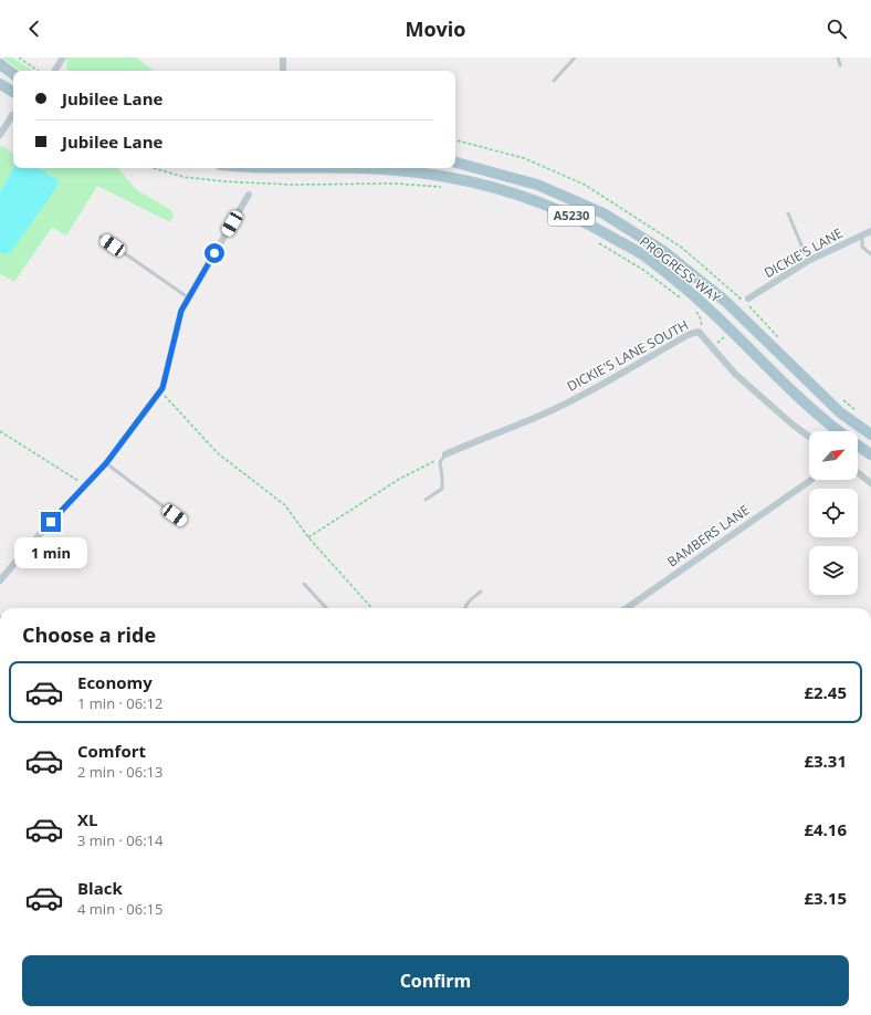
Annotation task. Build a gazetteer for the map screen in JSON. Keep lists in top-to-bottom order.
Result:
{
  "streets": {
    "main road": ["A5230", "PROGRESS WAY"],
    "street": ["DICKIE'S LANE", "DICKIE'S LANE SOUTH", "BAMBERS LANE"]
  },
  "north": "top right",
  "page": {
    "header": "Movio",
    "banner": ["Jubilee Lane", "Jubilee Lane"],
    "bubble": "1 min",
    "heading": "Choose a ride",
    "list": [
      {
        "name": "Economy",
        "note": "1 min · 06:12",
        "value": "£2.45"
      },
      {
        "name": "Comfort",
        "note": "2 min · 06:13",
        "value": "£3.31"
      },
      {
        "name": "XL",
        "note": "3 min · 06:14",
        "value": "£4.16"
      },
      {
        "name": "Black",
        "note": "4 min · 06:15",
        "value": "£3.15"
      }
    ],
    "buttons": "Confirm"
  }
}
